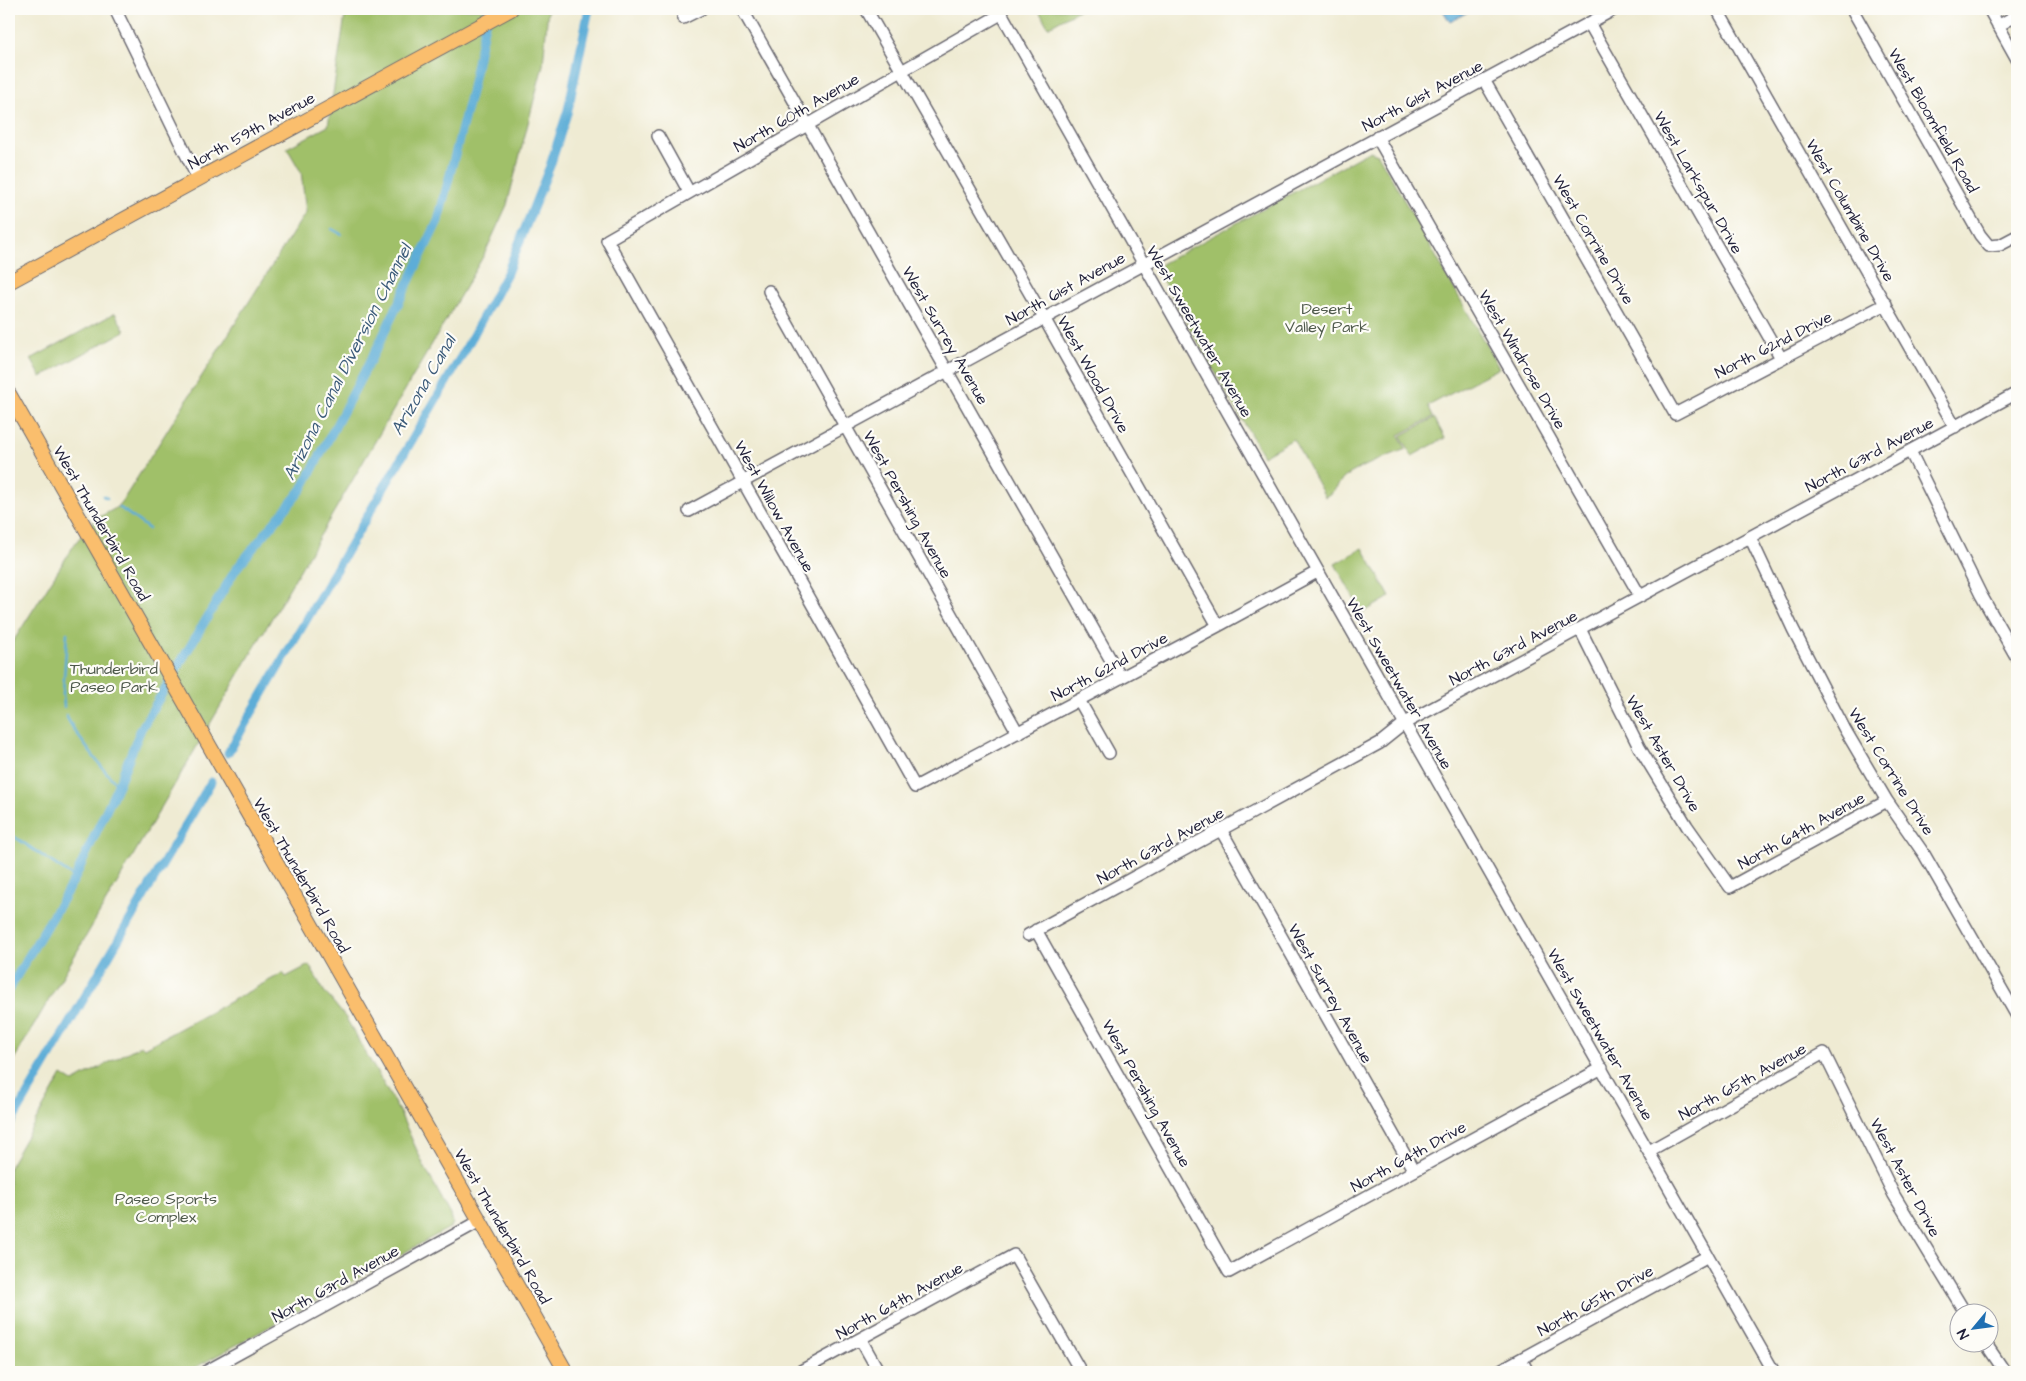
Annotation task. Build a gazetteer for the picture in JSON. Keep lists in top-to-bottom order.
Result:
{
  "streets": {
    "main road": ["North 59th Avenue", "West Thunderbird Road"],
    "street": [
      "North 61st Avenue",
      "North 60th Avenue",
      "West Bloomfield Road",
      "West Larkspur Drive",
      "West Columbine Drive",
      "West Corrine Drive",
      "West Sweetwater Avenue",
      "West Surrey Avenue",
      "North 62nd Drive",
      "West Windrose Drive",
      "West Wood Drive",
      "North 63rd Avenue",
      "West Pershing Avenue",
      "West Willow Avenue",
      "West Aster Drive",
      "North 64th Avenue",
      "North 65th Avenue",
      "North 64th Drive",
      "North 65th Drive"
    ]
  },
  "crossings": [
    ["North 61st Avenue", "West Larkspur Drive"],
    ["North 61st Avenue", "West Corrine Drive"],
    ["North 61st Avenue", "West Sweetwater Avenue"],
    ["North 61st Avenue", "West Surrey Avenue"],
    ["North 61st Avenue", "West Windrose Drive"],
    ["North 61st Avenue", "West Wood Drive"],
    ["North 61st Avenue", "West Pershing Avenue"],
    ["North 61st Avenue", "West Willow Avenue"],
    ["North 60th Avenue", "West Sweetwater Avenue"],
    ["North 60th Avenue", "West Surrey Avenue"],
    ["North 60th Avenue", "West Wood Drive"],
    ["North 60th Avenue", "West Willow Avenue"],
    ["West Larkspur Drive", "North 62nd Drive"],
    ["West Columbine Drive", "North 62nd Drive"],
    ["West Columbine Drive", "North 63rd Avenue"],
    ["West Corrine Drive", "North 62nd Drive"],
    ["West Corrine Drive", "North 63rd Avenue"],
    ["West Corrine Drive", "North 64th Avenue"],
    ["West Sweetwater Avenue", "North 62nd Drive"],
    ["West Sweetwater Avenue", "North 63rd Avenue"],
    ["West Sweetwater Avenue", "North 65th Avenue"],
    ["West Sweetwater Avenue", "North 64th Drive"],
    ["West Sweetwater Avenue", "North 65th Drive"],
    ["West Surrey Avenue", "North 62nd Drive"],
    ["West Surrey Avenue", "North 63rd Avenue"],
    ["West Surrey Avenue", "North 64th Drive"],
    ["North 62nd Drive", "West Wood Drive"],
    ["North 62nd Drive", "West Pershing Avenue"],
    ["North 62nd Drive", "West Willow Avenue"],
    ["West Windrose Drive", "North 63rd Avenue"],
    ["North 63rd Avenue", "West Pershing Avenue"],
    ["North 63rd Avenue", "West Thunderbird Road"],
    ["North 63rd Avenue", "West Aster Drive"],
    ["West Pershing Avenue", "North 64th Drive"],
    ["West Aster Drive", "North 64th Avenue"],
    ["West Aster Drive", "North 65th Avenue"]
  ],
  "water": ["Arizona Canal Diversion Channel", "Arizona Canal"],
  "parks": ["Desert Valley Park", "Thunderbird Paseo Park", "Paseo Sports Complex"],
  "north": "bottom left"
}
